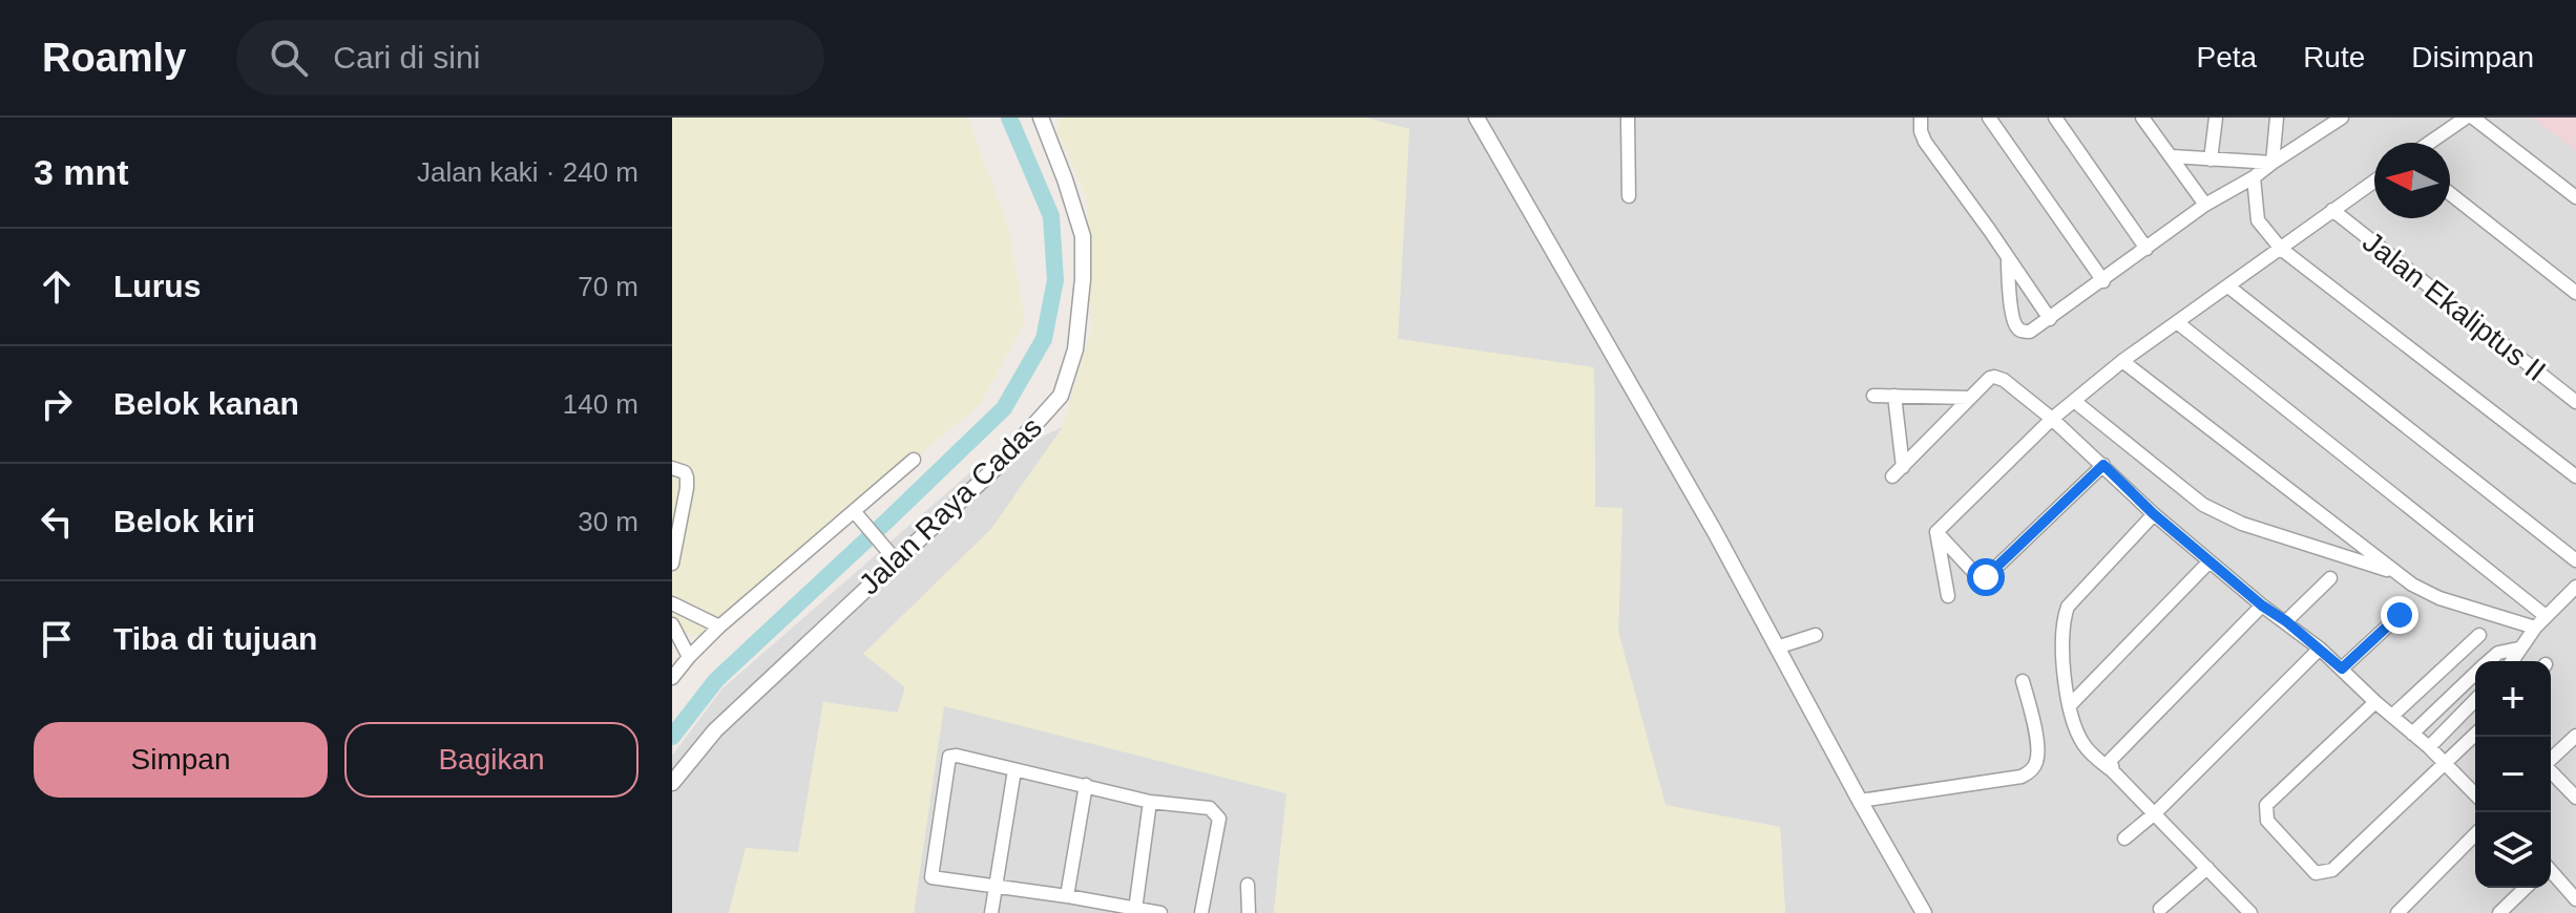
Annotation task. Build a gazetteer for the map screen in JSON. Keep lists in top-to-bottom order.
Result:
{
  "streets": {
    "street": ["Jalan Ekaliptus II", "Jalan Raya Cadas"]
  },
  "north": "left",
  "page": {
    "header": "Roamly",
    "search": "Cari di sini",
    "nav": ["Peta", "Rute", "Disimpan"],
    "heading": ["3 mnt", "Jalan kaki · 240 m"],
    "list": [
      ["Lurus", "70 m"],
      ["Belok kanan", "140 m"],
      ["Belok kiri", "30 m"],
      "Tiba di tujuan"
    ],
    "map_buttons": ["+", "−"],
    "buttons": ["Simpan", "Bagikan"]
  }
}
